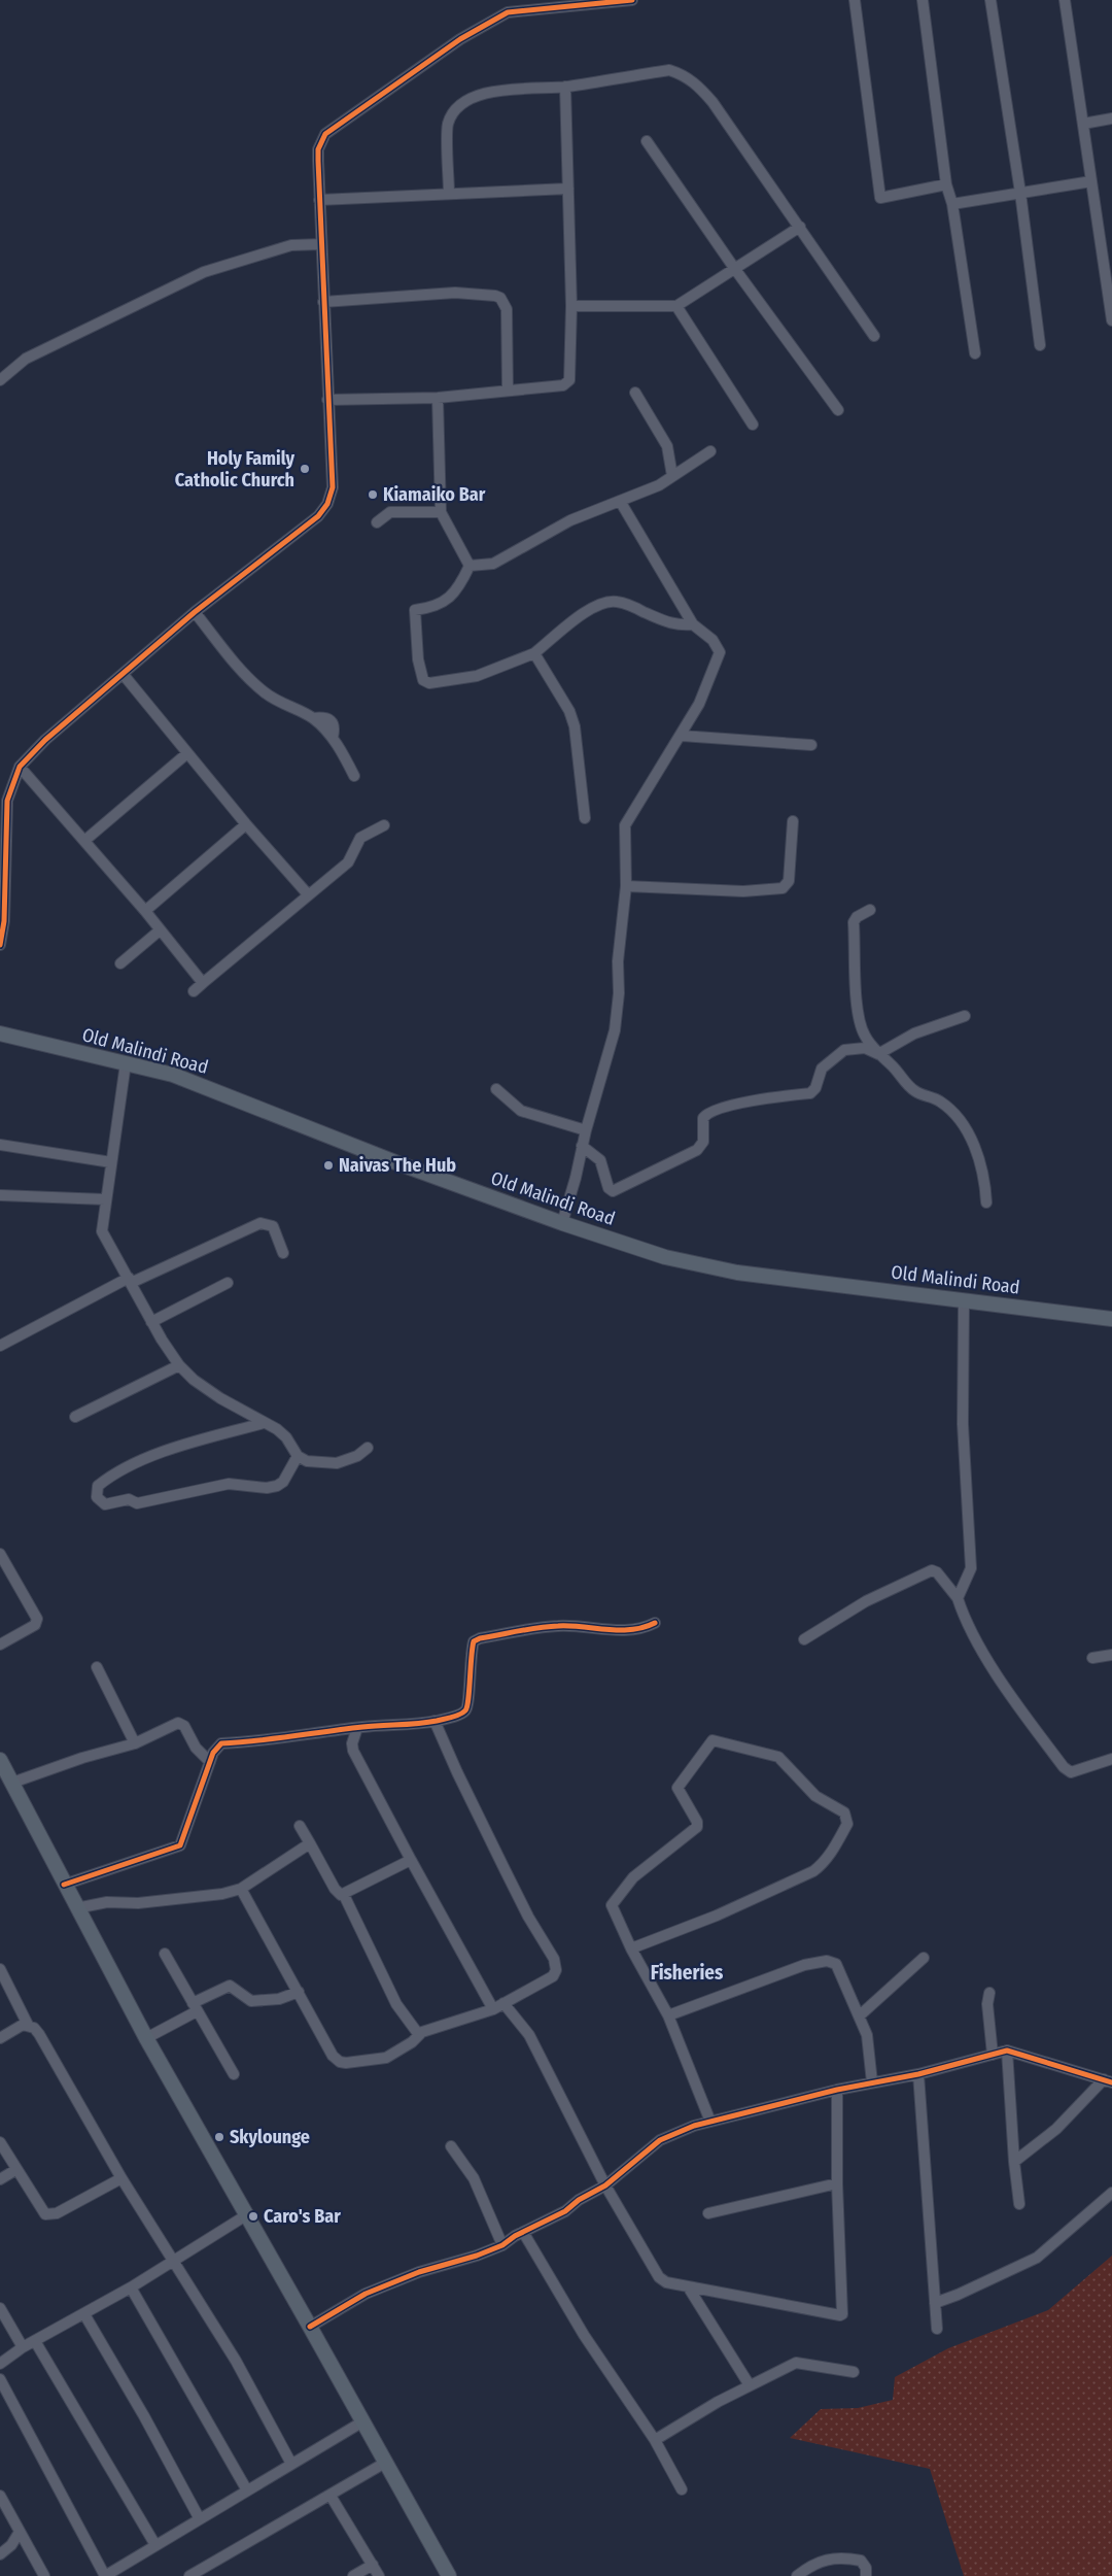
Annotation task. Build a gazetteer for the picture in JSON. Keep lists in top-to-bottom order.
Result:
{
  "streets": {
    "main road": ["Old Malindi Road"]
  },
  "districts": ["Fisheries"],
  "places": [
    "Holy Family Catholic Church",
    "Kiamaiko Bar",
    "Naivas The Hub",
    "Skylounge",
    "Caro's Bar"
  ]
}
